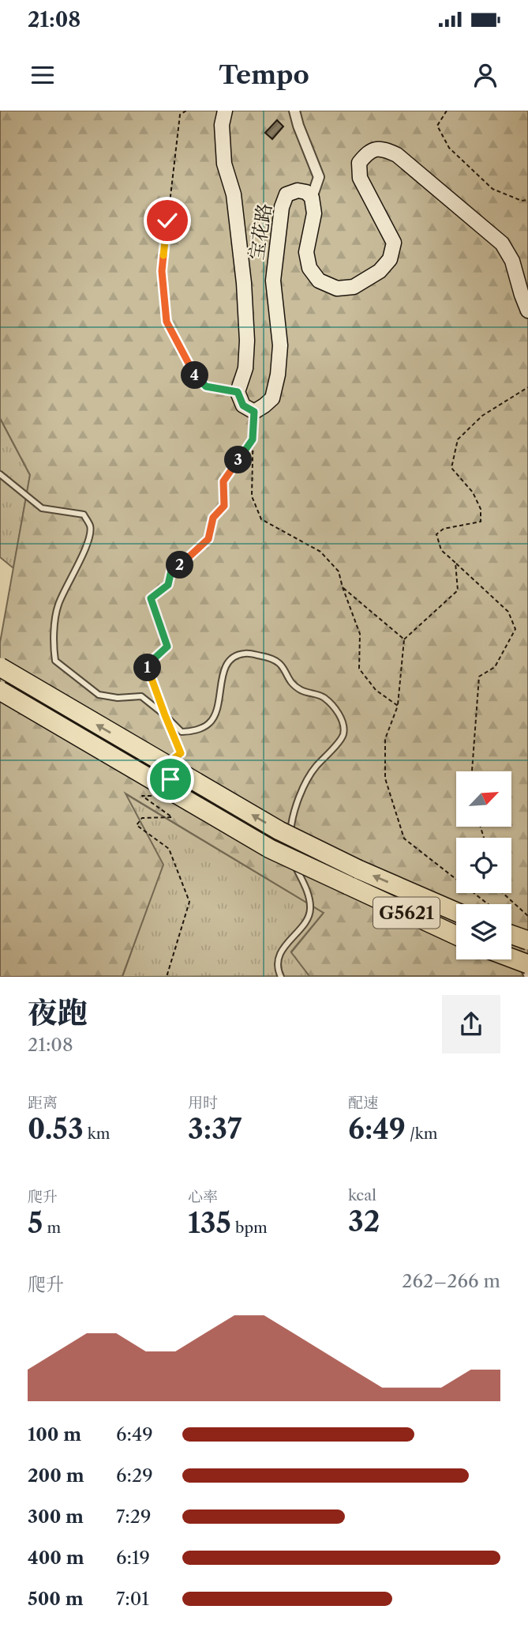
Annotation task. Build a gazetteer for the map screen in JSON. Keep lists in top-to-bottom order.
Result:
{
  "streets": {
    "highway": ["G5621"],
    "main road": ["宝花路"]
  },
  "north": "top right",
  "page": {
    "status": "21:08",
    "header": "Tempo",
    "pins": [
      "4",
      "3",
      "2",
      "1"
    ],
    "heading": ["夜跑", "21:08"],
    "stats": [
      ["距离", "0.53 km"],
      ["用时", "3:37"],
      ["配速", "6:49 /km"],
      ["爬升", "5 m"],
      ["心率", "135 bpm"],
      ["kcal", "32"]
    ],
    "chart": ["爬升", "262–266 m"],
    "list": [
      {
        "name": "100 m",
        "note": "6:49"
      },
      {
        "name": "200 m",
        "note": "6:29"
      },
      {
        "name": "300 m",
        "note": "7:29"
      },
      {
        "name": "400 m",
        "note": "6:19"
      },
      {
        "name": "500 m",
        "note": "7:01"
      }
    ]
  }
}
